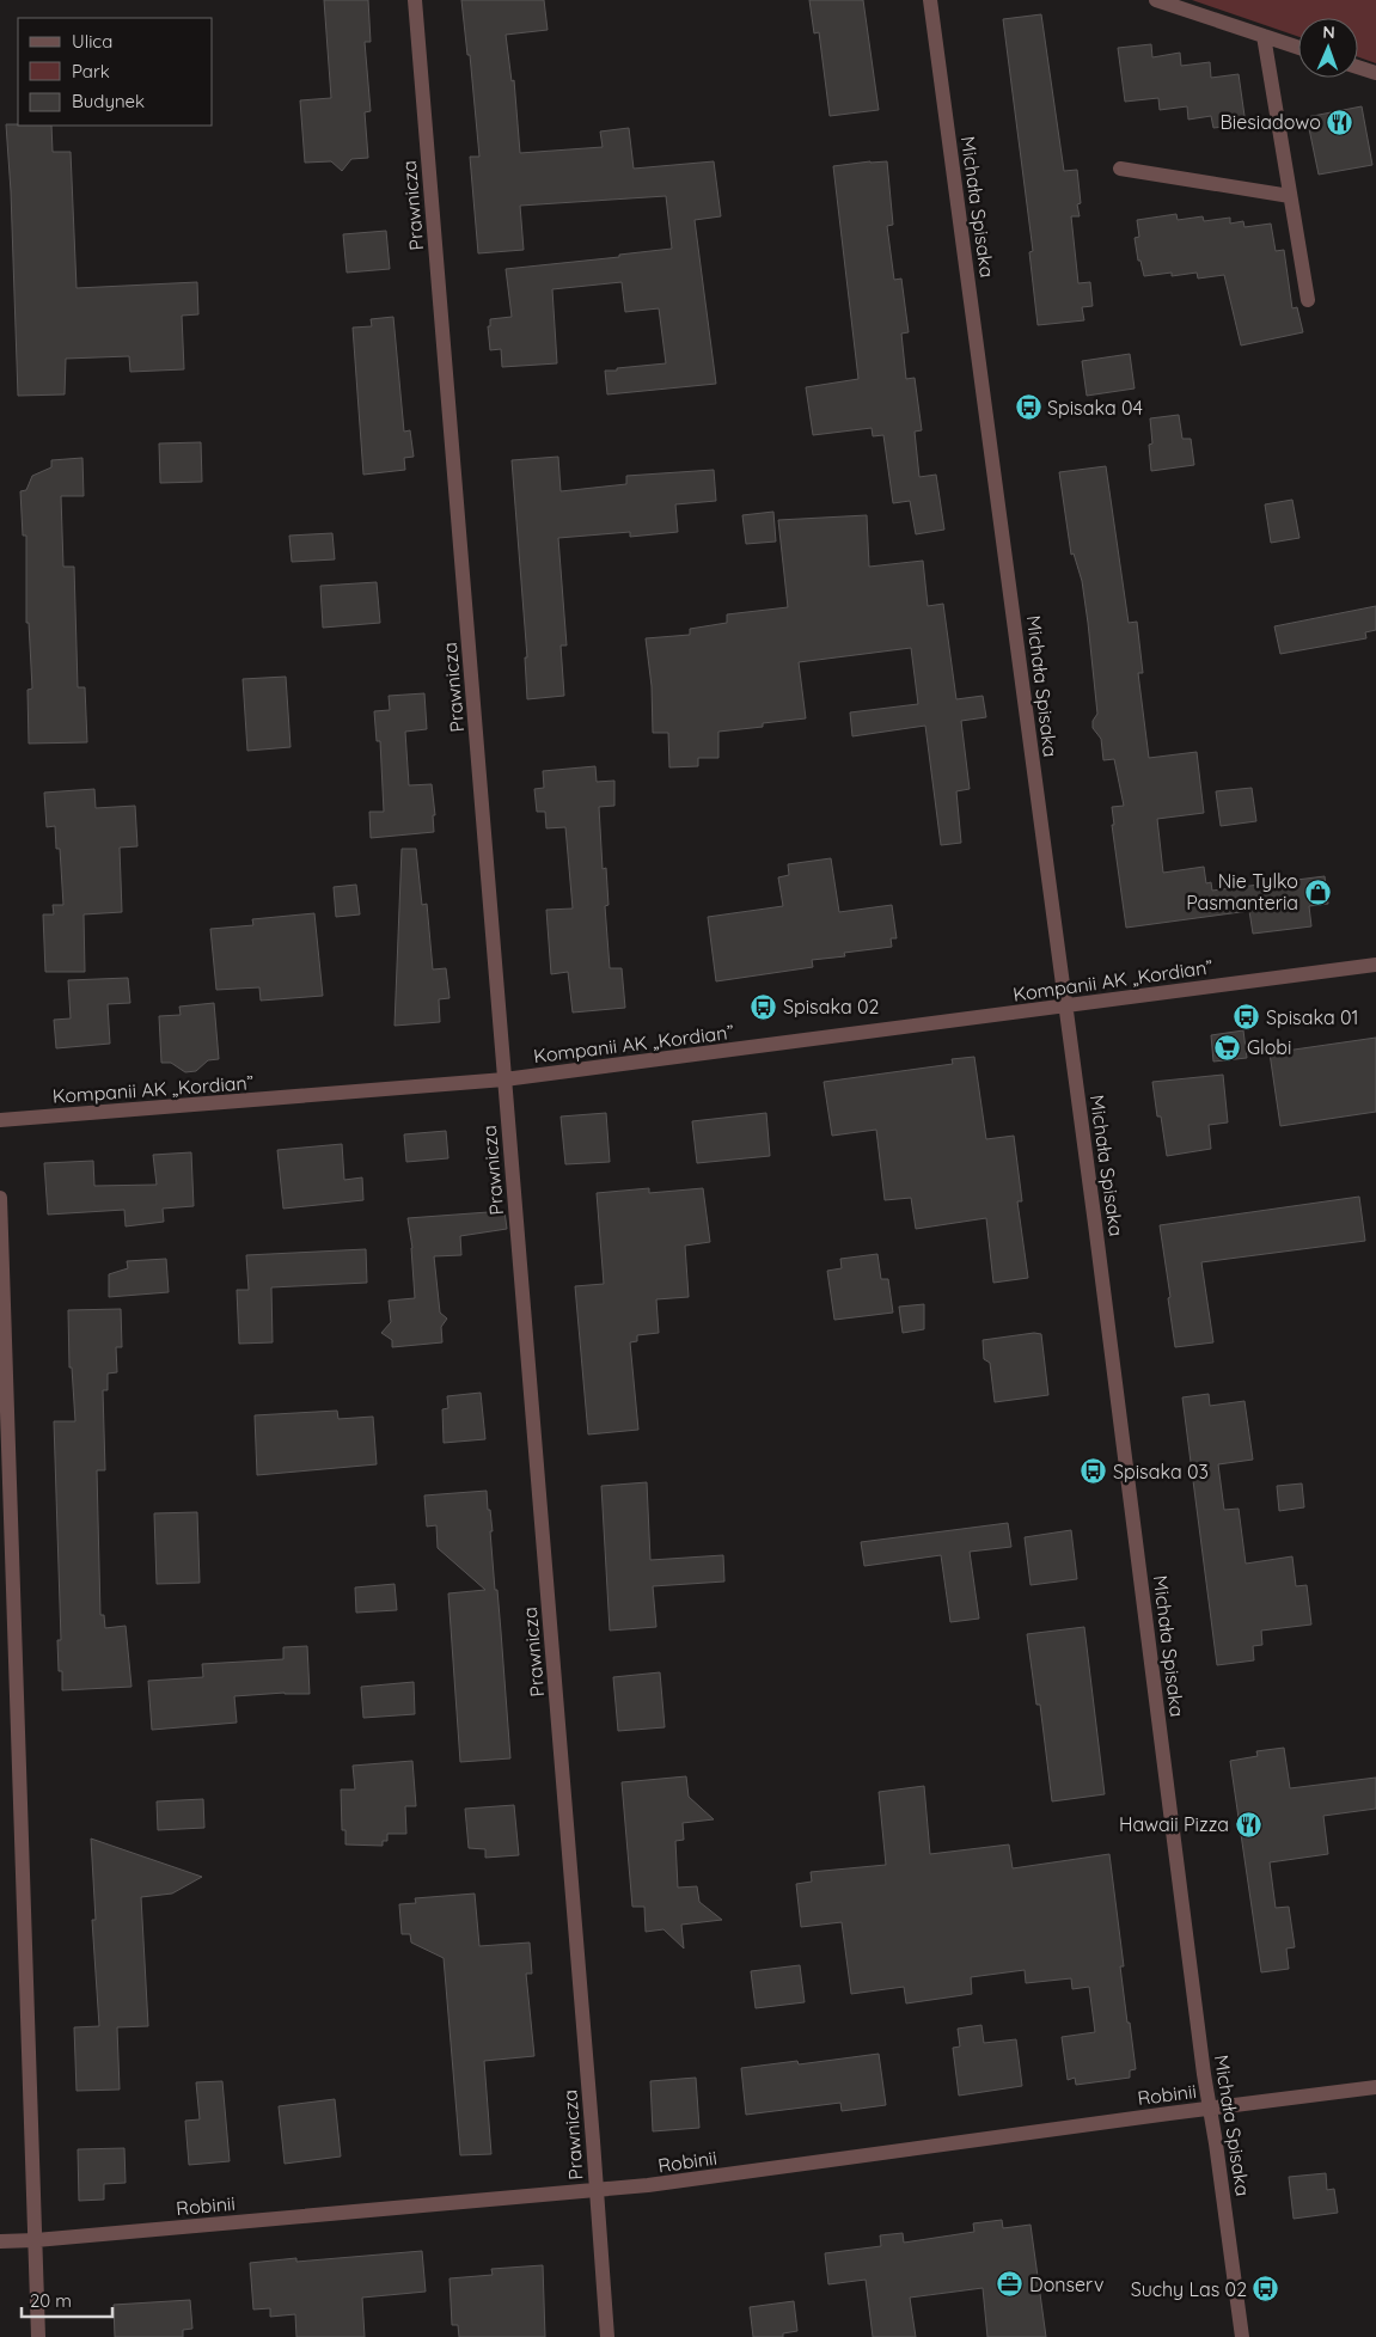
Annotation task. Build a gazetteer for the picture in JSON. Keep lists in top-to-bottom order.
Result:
{
  "streets": {
    "street": [
      "Prawnicza",
      "Michała Spisaka",
      "Kompanii AK „Kordian”",
      "Robinii"
    ]
  },
  "crossings": [
    ["Prawnicza", "Kompanii AK „Kordian”"],
    ["Prawnicza", "Robinii"],
    ["Michała Spisaka", "Kompanii AK „Kordian”"],
    ["Michała Spisaka", "Robinii"]
  ],
  "places": {
    "restaurant": ["Biesiadowo", "Hawaii Pizza"],
    "bus stop": [
      "Spisaka 04",
      "Spisaka 02",
      "Spisaka 01",
      "Spisaka 03",
      "Suchy Las 02"
    ],
    "shop": ["Nie Tylko Pasmanteria"],
    "supermarket": ["Globi"],
    "office": ["Donserv"]
  },
  "legend": ["Ulica", "Park", "Budynek"],
  "scale_bar": "20 m",
  "north": "top"
}
